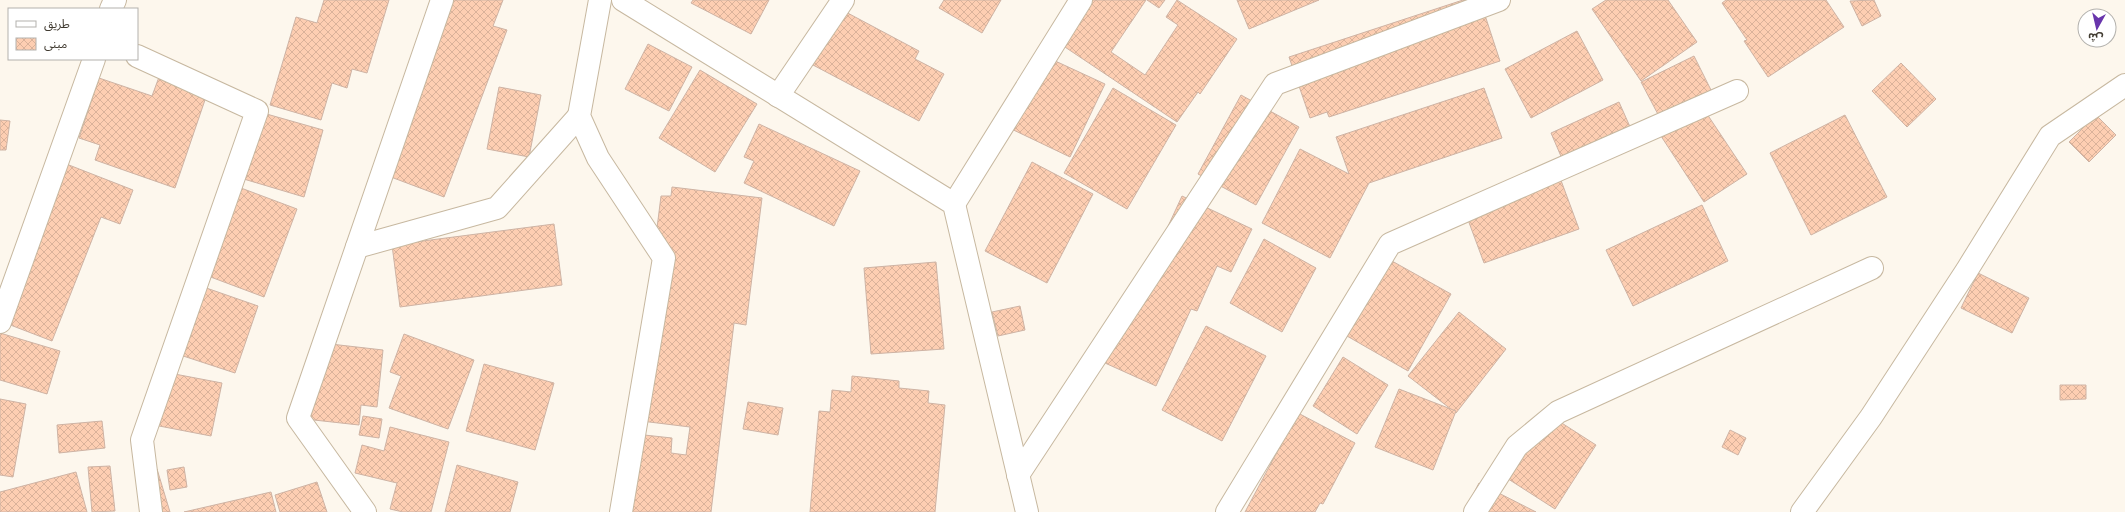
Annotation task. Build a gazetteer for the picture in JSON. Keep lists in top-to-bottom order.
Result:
{
  "legend": ["طريق", "مبنى"],
  "north": "bottom"
}
